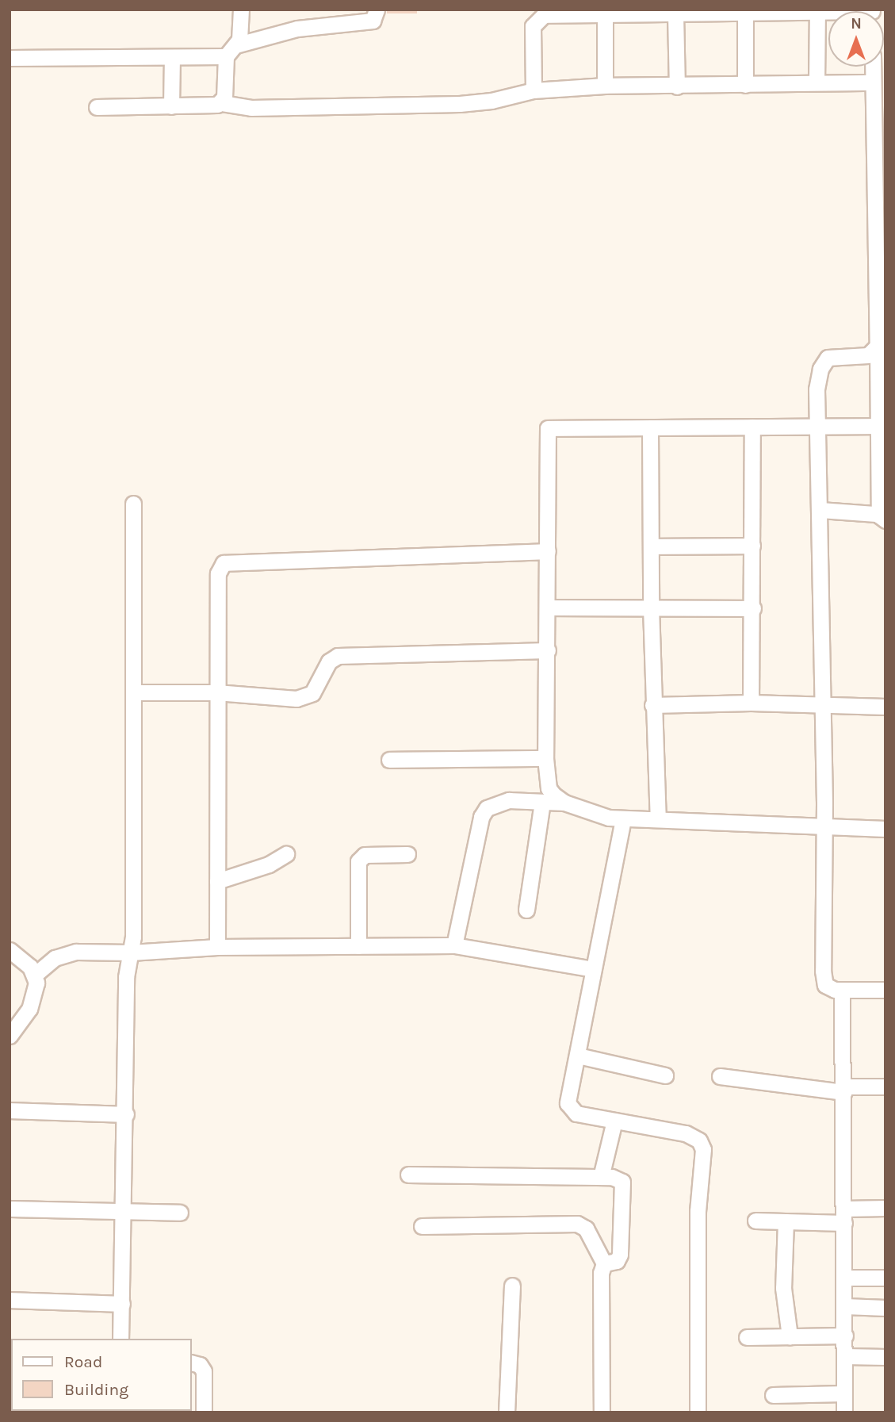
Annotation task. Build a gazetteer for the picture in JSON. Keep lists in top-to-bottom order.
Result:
{
  "legend": ["Road", "Building"],
  "north": "top"
}
